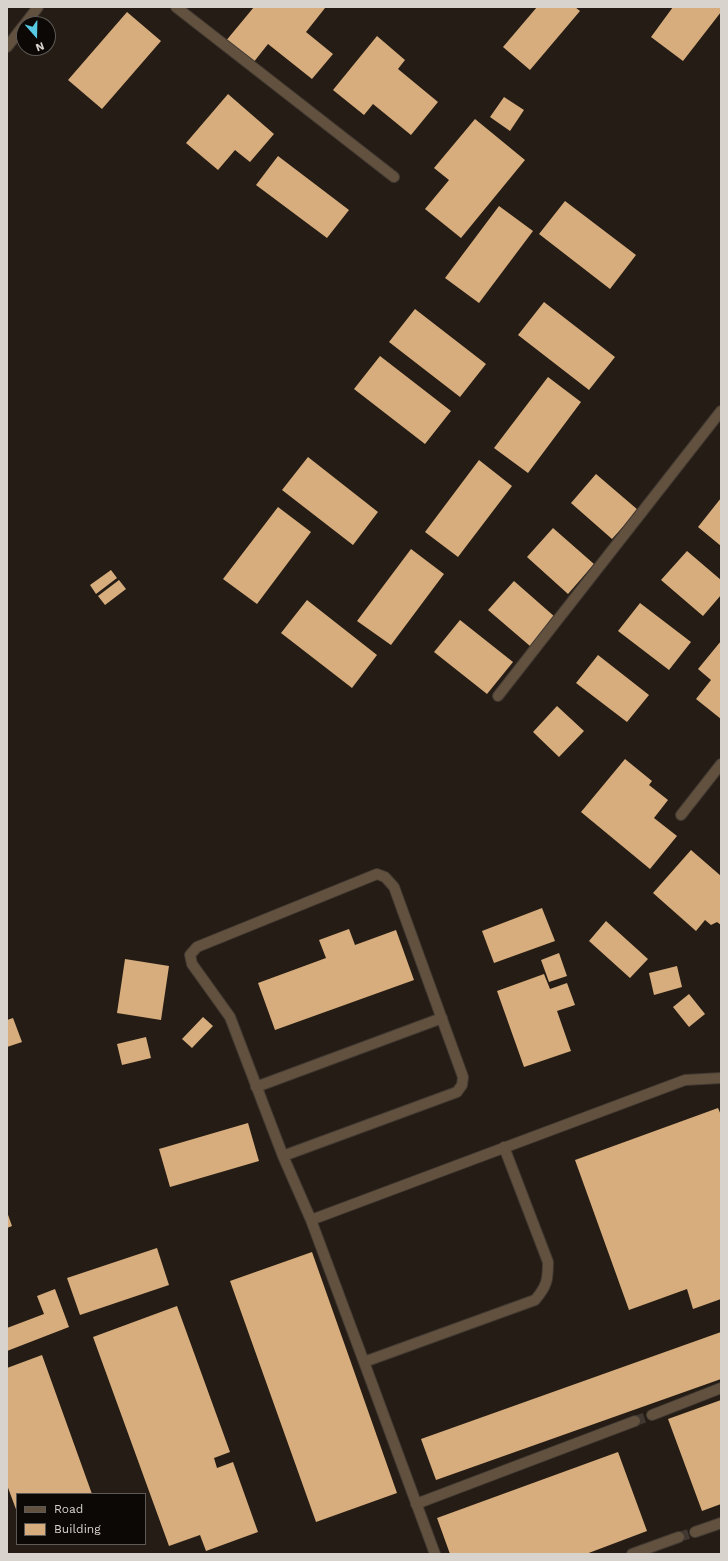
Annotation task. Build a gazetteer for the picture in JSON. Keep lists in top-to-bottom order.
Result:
{
  "legend": ["Road", "Building"],
  "north": "bottom"
}
